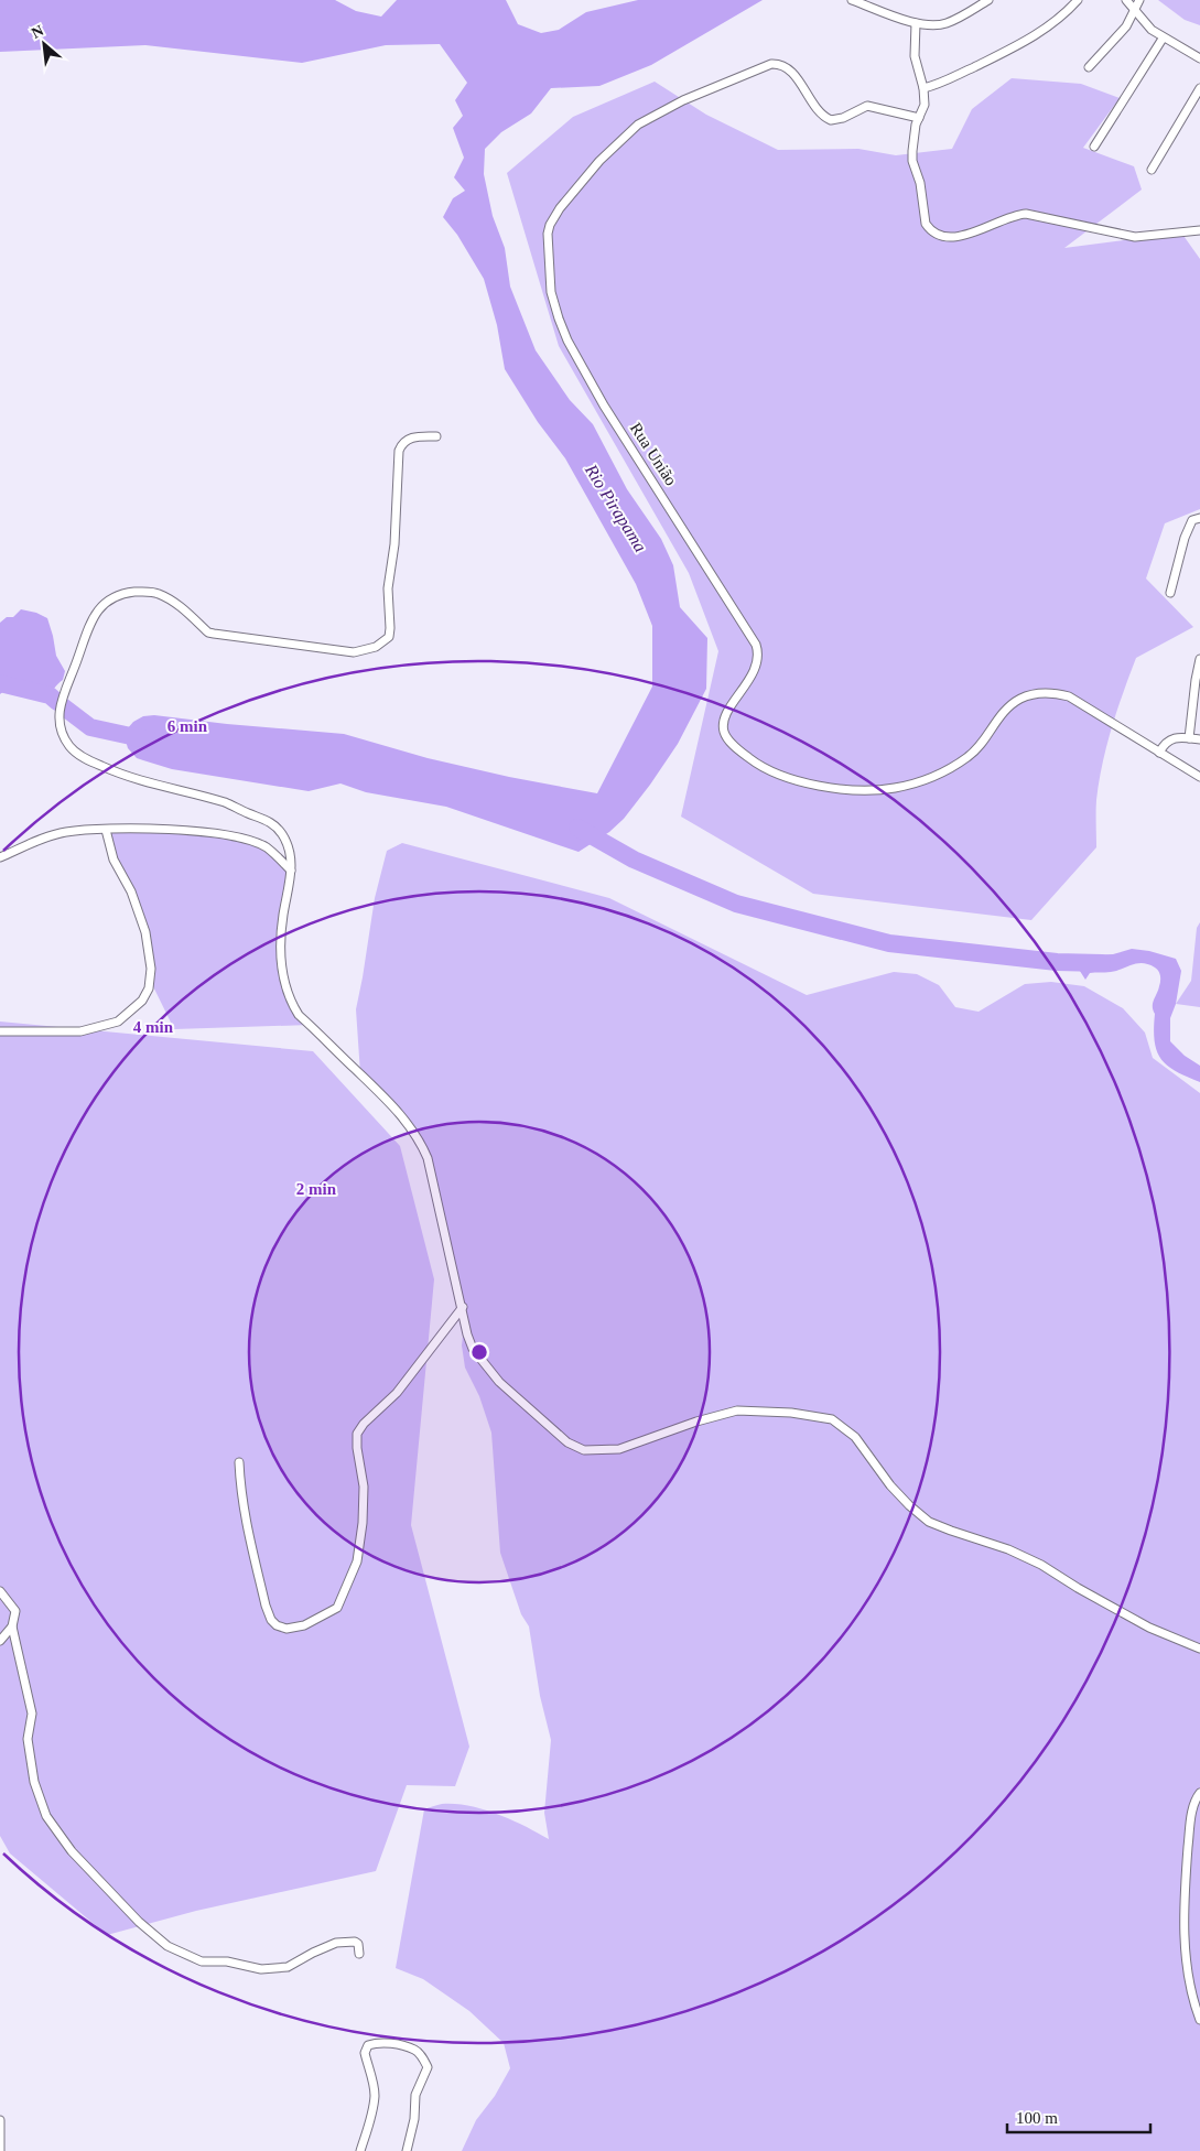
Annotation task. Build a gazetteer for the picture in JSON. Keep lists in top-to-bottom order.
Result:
{
  "streets": {
    "street": ["Rua União"]
  },
  "water": ["Rio Pirapama"],
  "scale_bar": "100 m",
  "north": "top left",
  "rings": ["6 min", "4 min", "2 min"]
}
